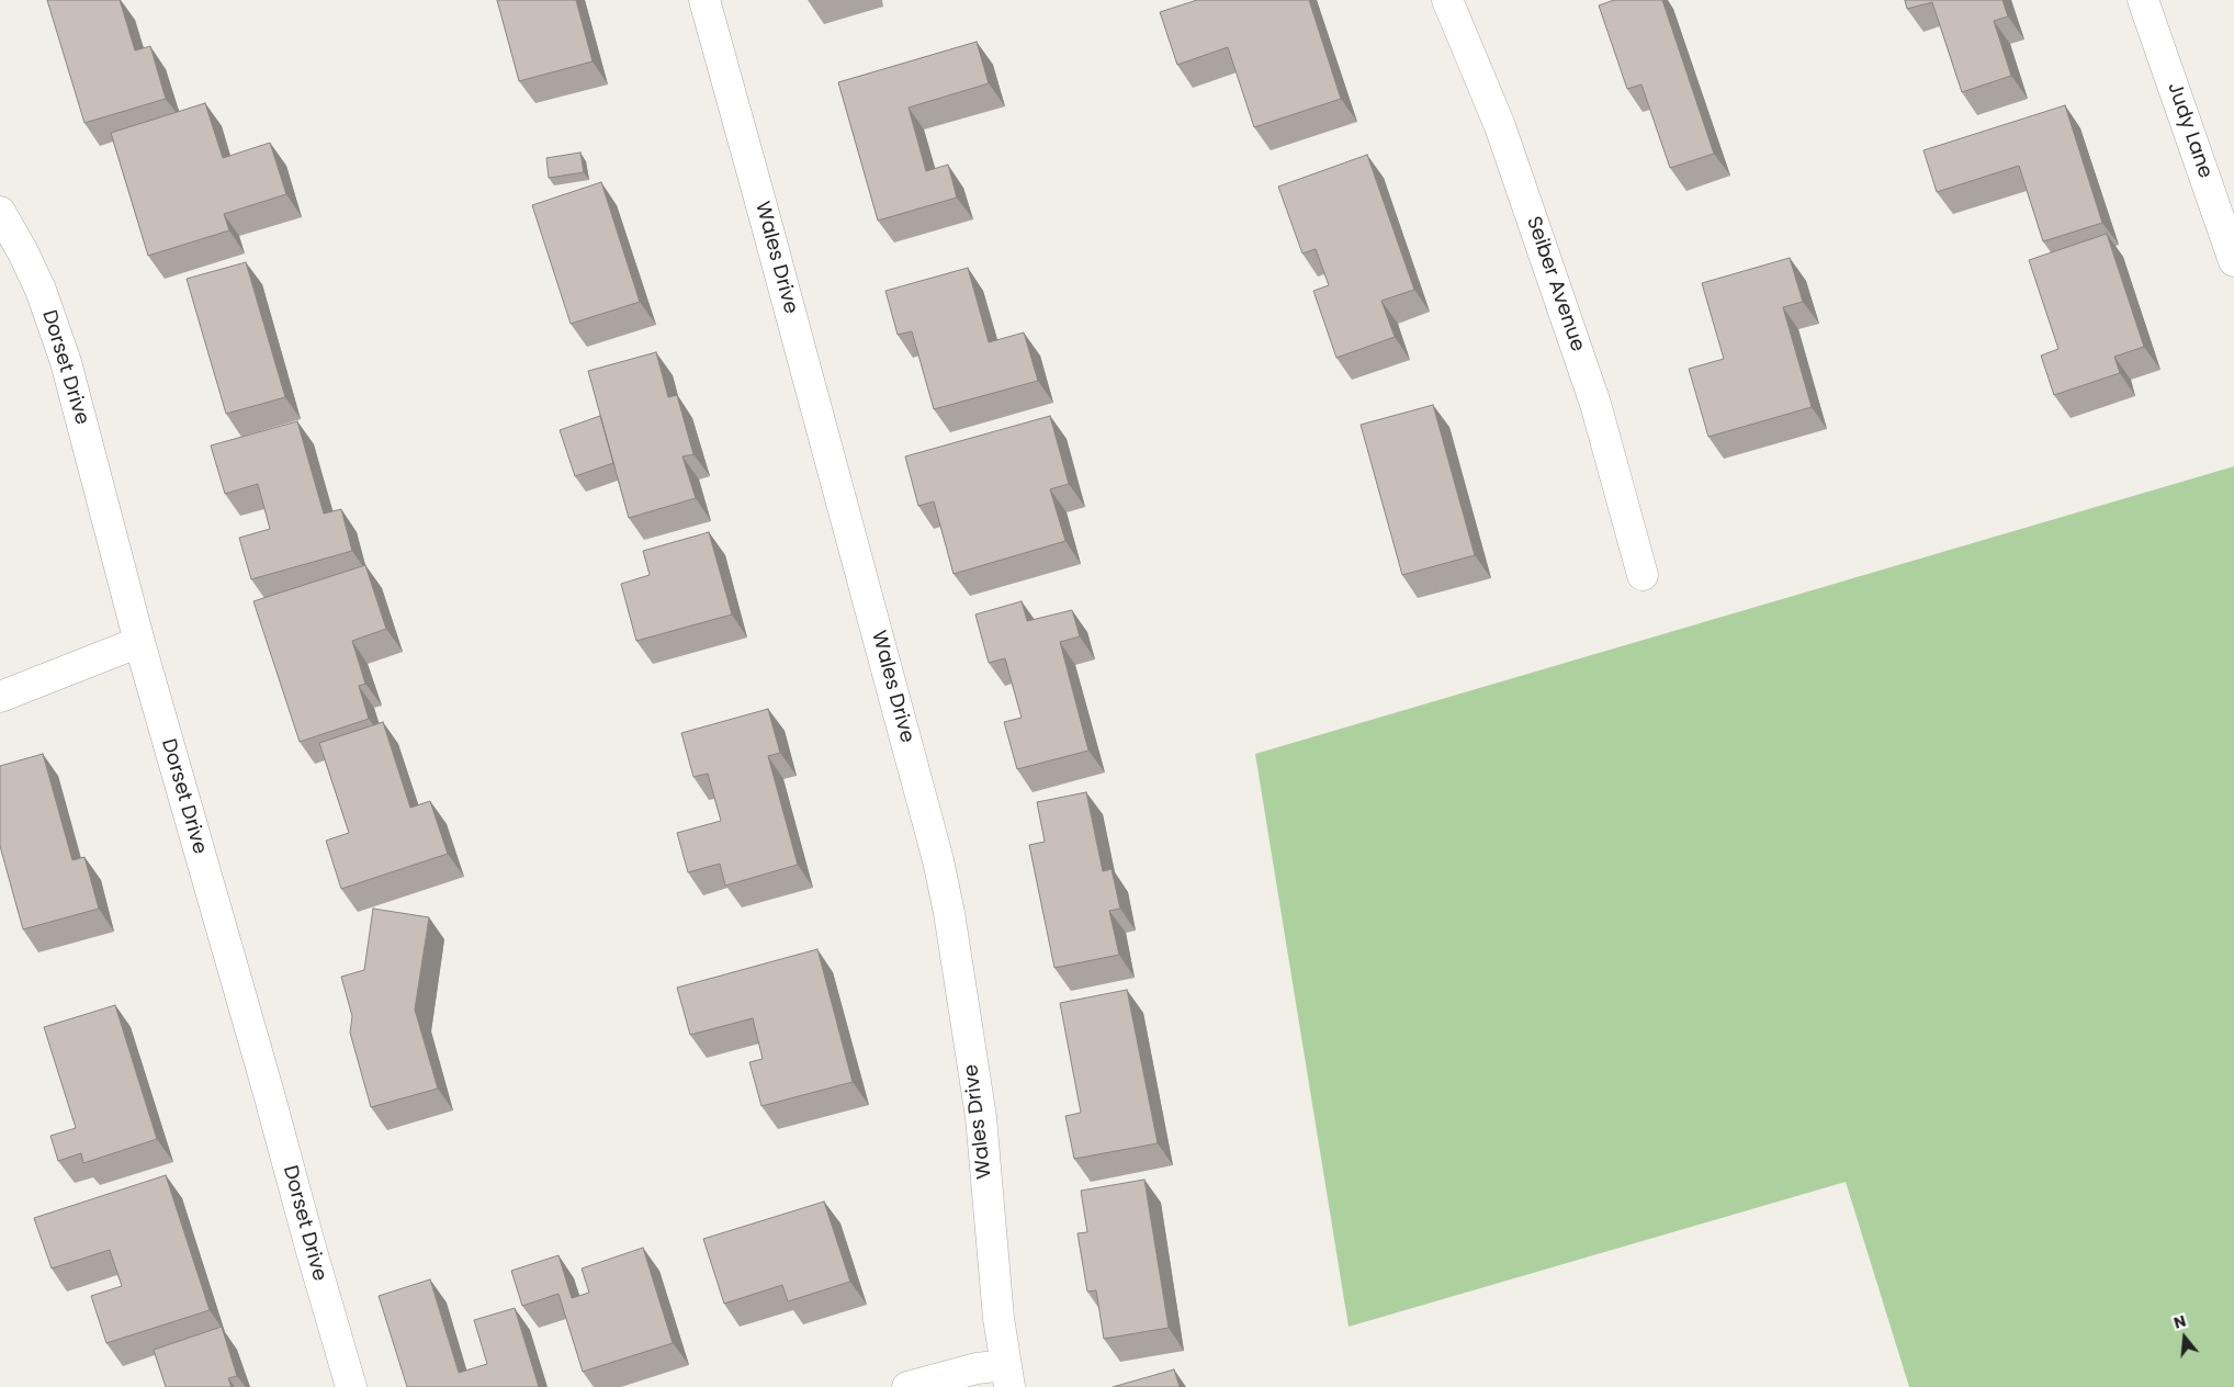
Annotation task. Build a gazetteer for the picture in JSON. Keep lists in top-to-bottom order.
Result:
{
  "streets": {
    "street": [
      "Judy Lane",
      "Wales Drive",
      "Seiber Avenue",
      "Dorset Drive"
    ]
  },
  "north": "top"
}
